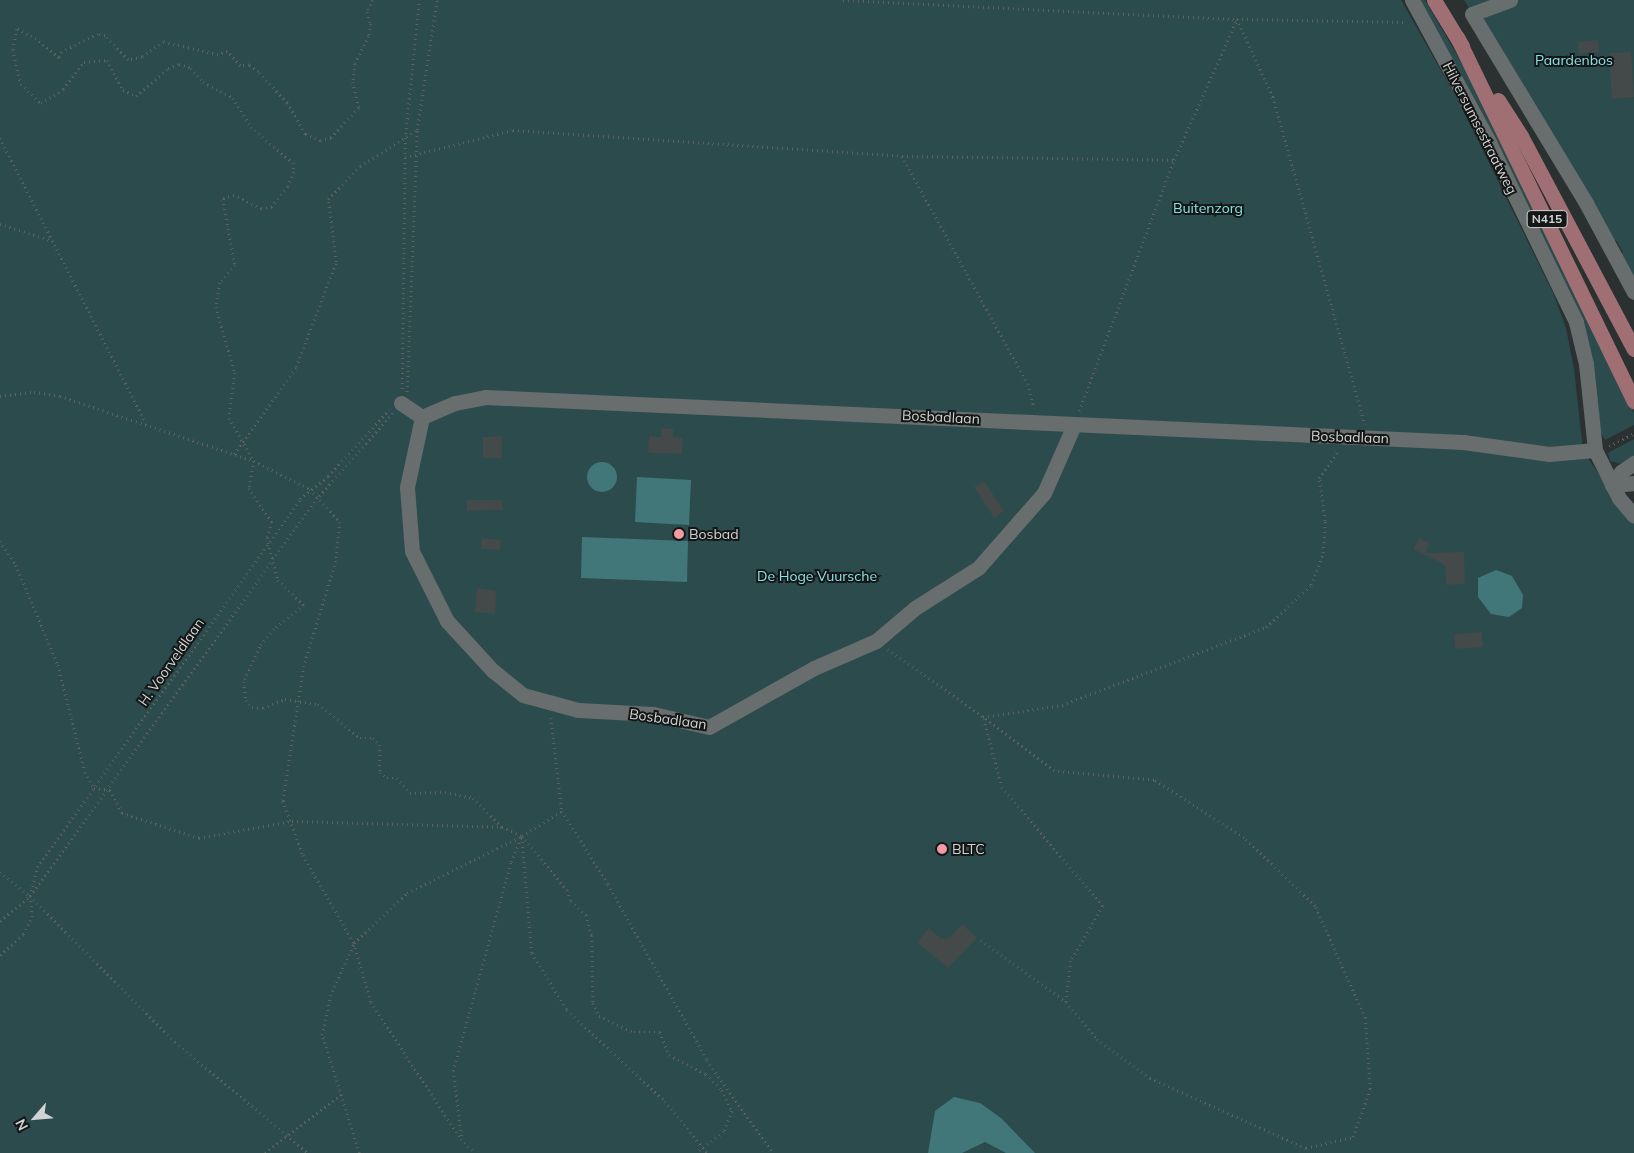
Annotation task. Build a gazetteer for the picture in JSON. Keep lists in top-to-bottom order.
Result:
{
  "streets": {
    "main road": ["Hilversumsestraatweg", "N415"],
    "street": ["Bosbadlaan"],
    "path": ["H. Voorveldlaan"]
  },
  "crossings": [
    ["Hilversumsestraatweg", "Bosbadlaan"]
  ],
  "parks": ["Paardenbos", "Buitenzorg", "De Hoge Vuursche"],
  "places": ["Bosbad", "BLTC"],
  "north": "bottom left"
}
